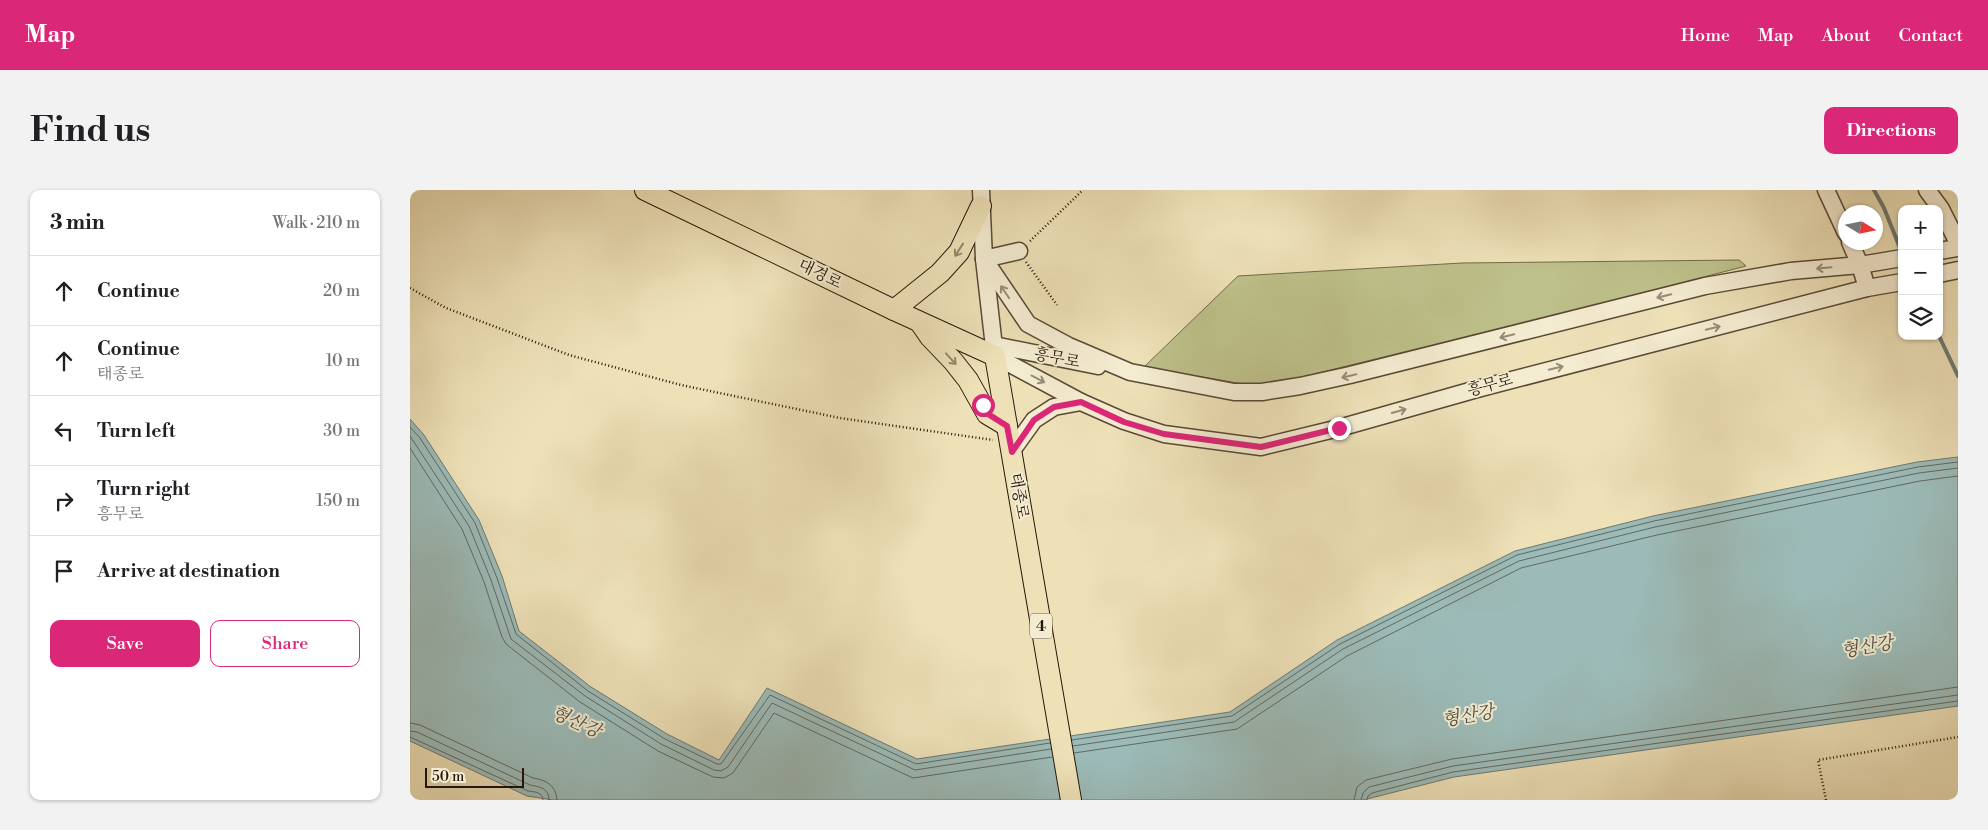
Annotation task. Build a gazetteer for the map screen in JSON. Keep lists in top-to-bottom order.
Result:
{
  "streets": {
    "main road": ["대경로", "태종로", "4"],
    "street": ["흥무로"]
  },
  "crossings": [
    ["대경로", "흥무로"],
    ["대경로", "태종로"],
    ["흥무로", "태종로"]
  ],
  "water": ["형산강"],
  "scale_bar": "50 m",
  "north": "right",
  "page": {
    "header": "Map",
    "nav": [
      "Home",
      "Map",
      "About",
      "Contact"
    ],
    "buttons": [
      "Directions",
      ["Save", "Share"]
    ],
    "title": "Find us",
    "heading": ["3 min", "Walk · 210 m"],
    "map_buttons": ["+", "−"],
    "list": [
      ["Continue", "20 m"],
      ["Continue", "태종로", "10 m"],
      ["Turn left", "30 m"],
      ["Turn right", "흥무로", "150 m"],
      "Arrive at destination"
    ],
    "scale": "50 m"
  }
}
